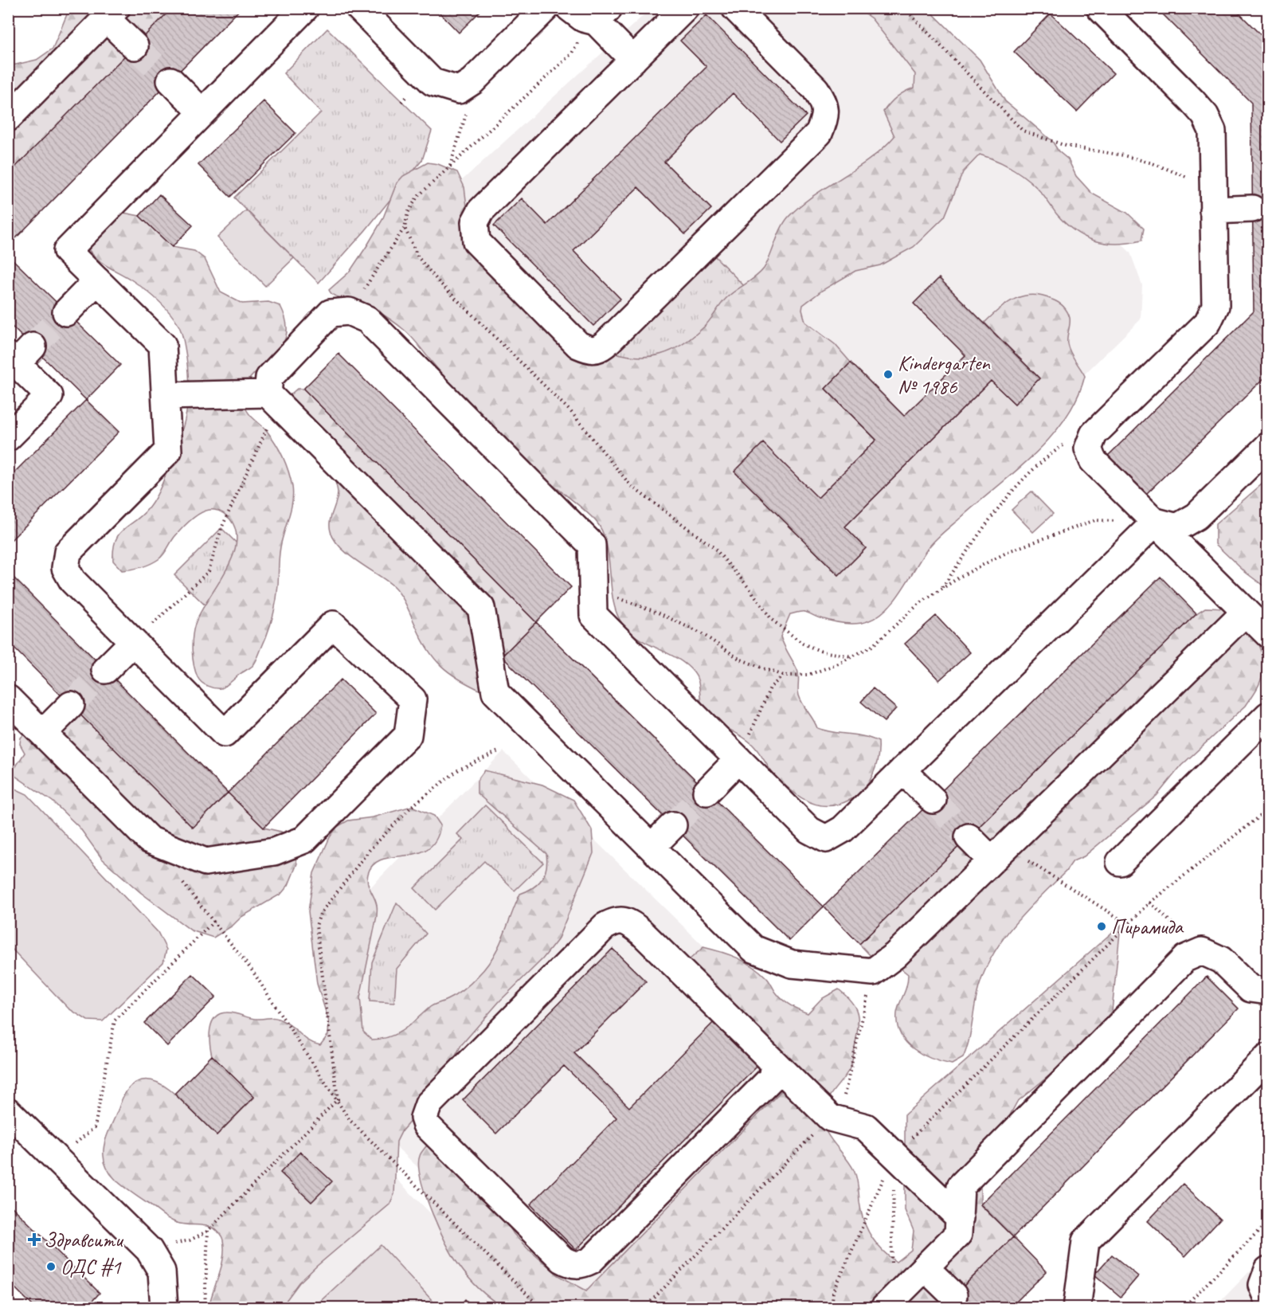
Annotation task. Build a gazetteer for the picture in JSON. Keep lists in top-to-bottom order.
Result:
{
  "places": {
    "other": ["Kindergarten № 1986", "Пирамида", "ОДС #1"],
    "health": ["Здравсити"]
  }
}
